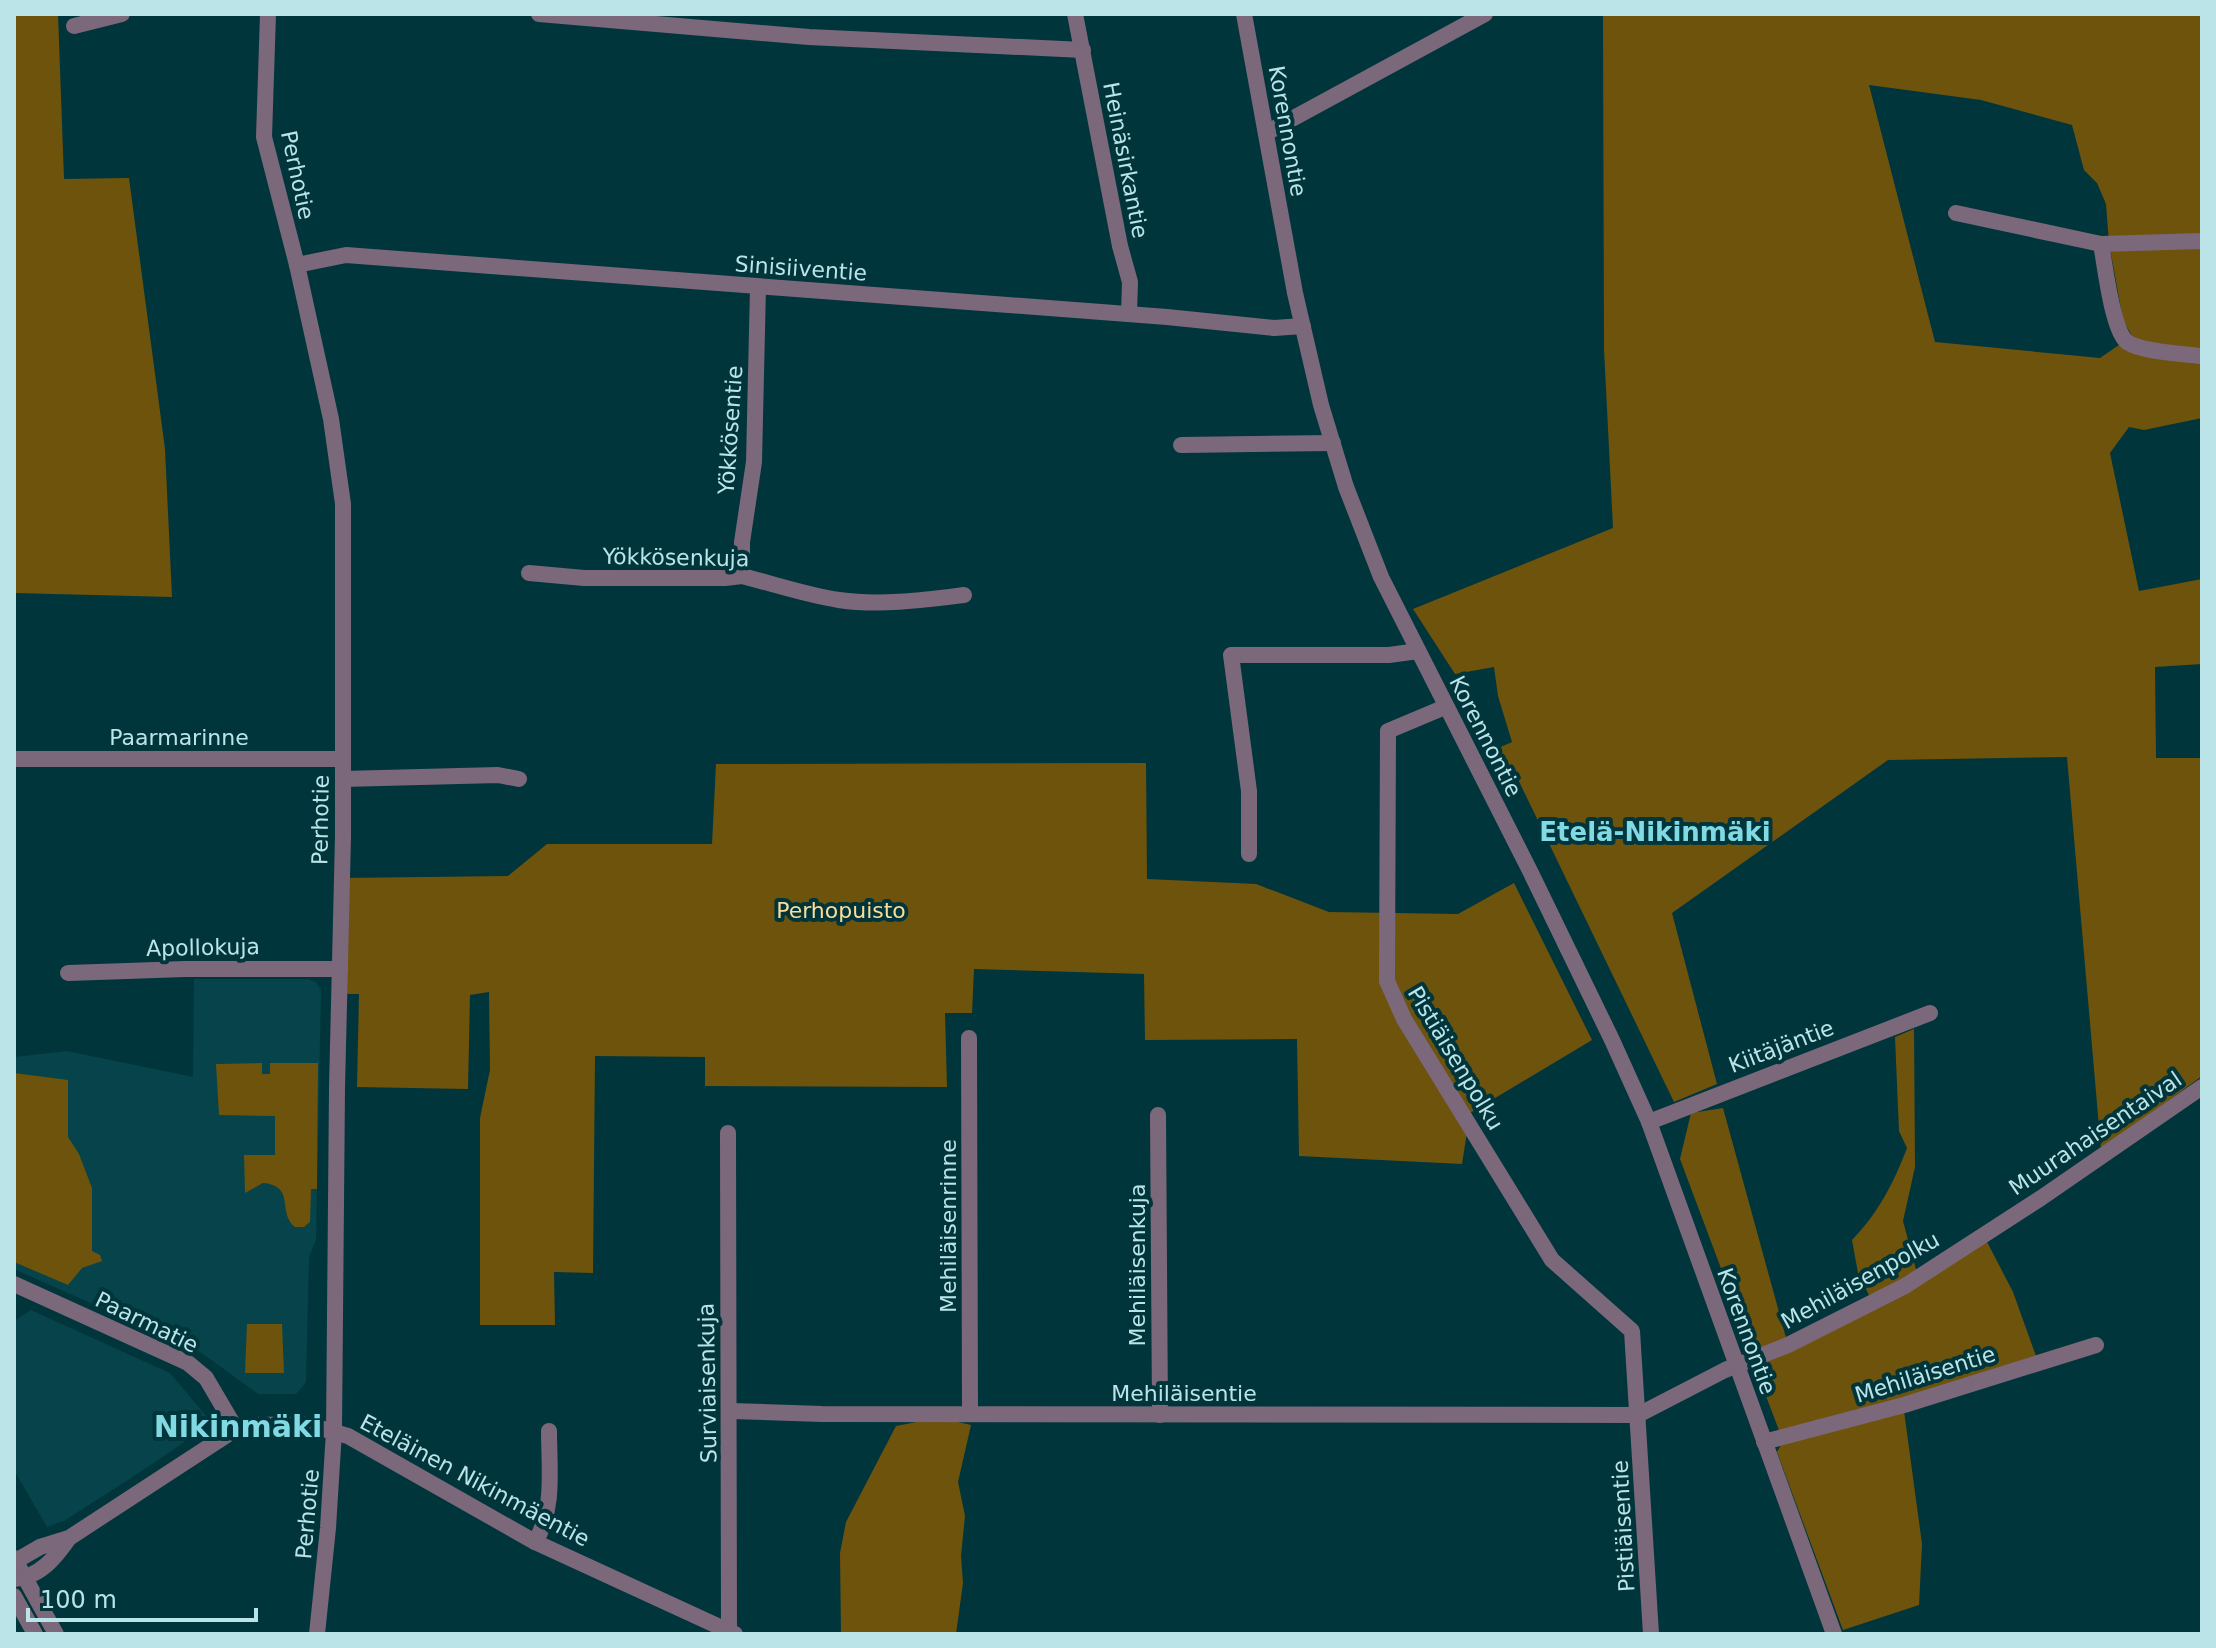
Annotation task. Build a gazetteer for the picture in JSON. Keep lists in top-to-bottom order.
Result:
{
  "streets": {
    "street": [
      "Korennontie",
      "Heinäsirkantie",
      "Perhotie",
      "Sinisiiventie",
      "Yökkösentie",
      "Yökkösenkuja",
      "Paarmarinne",
      "Apollokuja",
      "Kiitäjäntie",
      "Pistiäisenpolku",
      "Muurahaisentaival",
      "Mehiläisenrinne",
      "Mehiläisenkuja",
      "Mehiläisenpolku",
      "Paarmatie",
      "Mehiläisentie",
      "Surviaisenkuja",
      "Eteläinen Nikinmäentie",
      "Pistiäisentie"
    ]
  },
  "crossings": [
    ["Korennontie", "Sinisiiventie"],
    ["Korennontie", "Kiitäjäntie"],
    ["Korennontie", "Pistiäisenpolku"],
    ["Korennontie", "Mehiläisenpolku"],
    ["Korennontie", "Mehiläisentie"],
    ["Heinäsirkantie", "Sinisiiventie"],
    ["Perhotie", "Sinisiiventie"],
    ["Perhotie", "Paarmarinne"],
    ["Perhotie", "Apollokuja"],
    ["Perhotie", "Eteläinen Nikinmäentie"],
    ["Sinisiiventie", "Yökkösentie"],
    ["Yökkösentie", "Yökkösenkuja"],
    ["Pistiäisenpolku", "Mehiläisenpolku"],
    ["Pistiäisenpolku", "Mehiläisentie"],
    ["Pistiäisenpolku", "Pistiäisentie"],
    ["Muurahaisentaival", "Mehiläisenpolku"],
    ["Mehiläisenrinne", "Mehiläisentie"],
    ["Mehiläisenkuja", "Mehiläisentie"],
    ["Mehiläisenpolku", "Mehiläisentie"],
    ["Mehiläisenpolku", "Pistiäisentie"],
    ["Paarmatie", "Eteläinen Nikinmäentie"],
    ["Mehiläisentie", "Surviaisenkuja"],
    ["Mehiläisentie", "Pistiäisentie"],
    ["Surviaisenkuja", "Eteläinen Nikinmäentie"]
  ],
  "districts": ["Etelä-Nikinmäki", "Nikinmäki"],
  "parks": ["Perhopuisto"],
  "scale_bar": "100 m"
}
